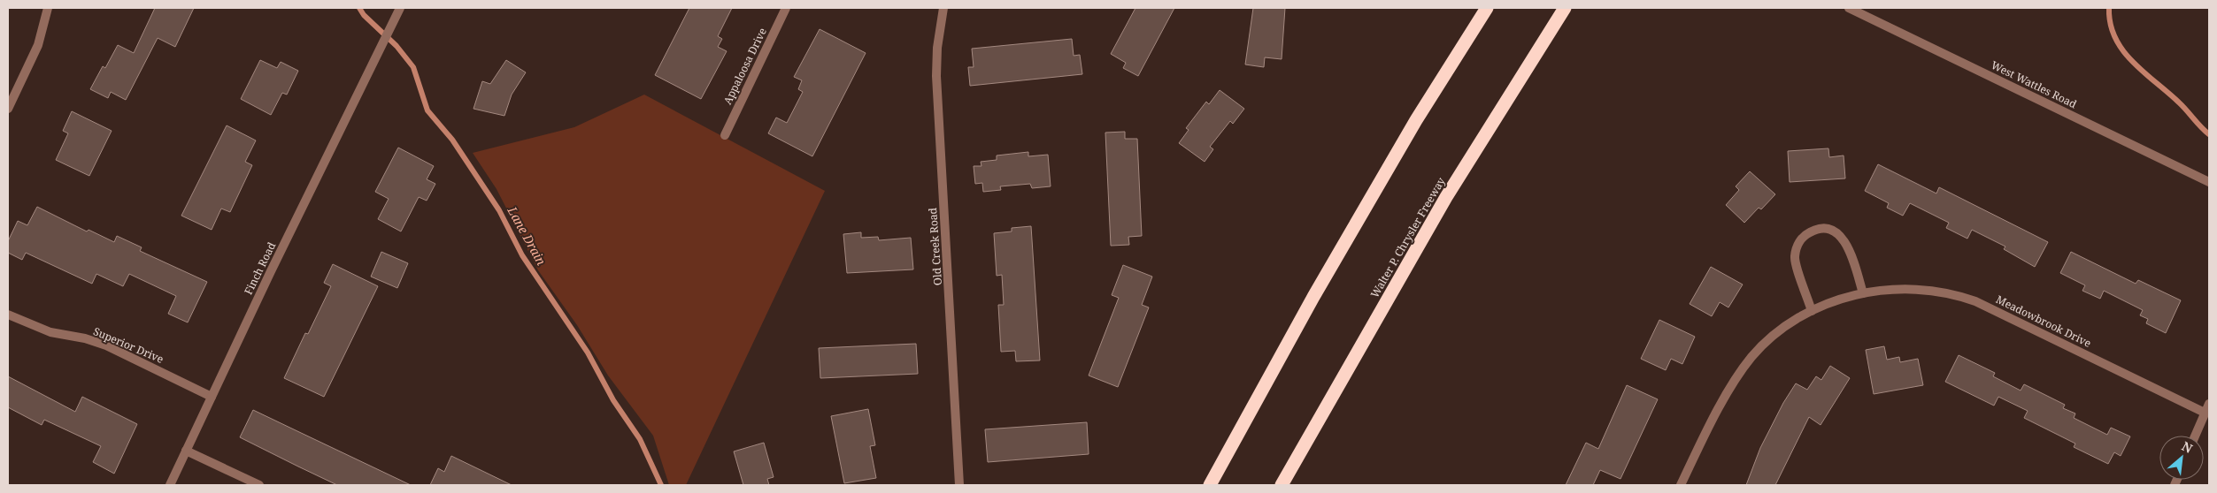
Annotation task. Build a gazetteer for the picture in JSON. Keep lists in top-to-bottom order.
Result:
{
  "streets": {
    "highway": ["Walter P. Chrysler Freeway"],
    "street": [
      "Appaloosa Drive",
      "West Wattles Road",
      "Old Creek Road",
      "Finch Road",
      "Meadowbrook Drive",
      "Superior Drive"
    ]
  },
  "crossings": [
    ["Finch Road", "Superior Drive"]
  ],
  "water": ["Lane Drain"],
  "north": "top right"
}
